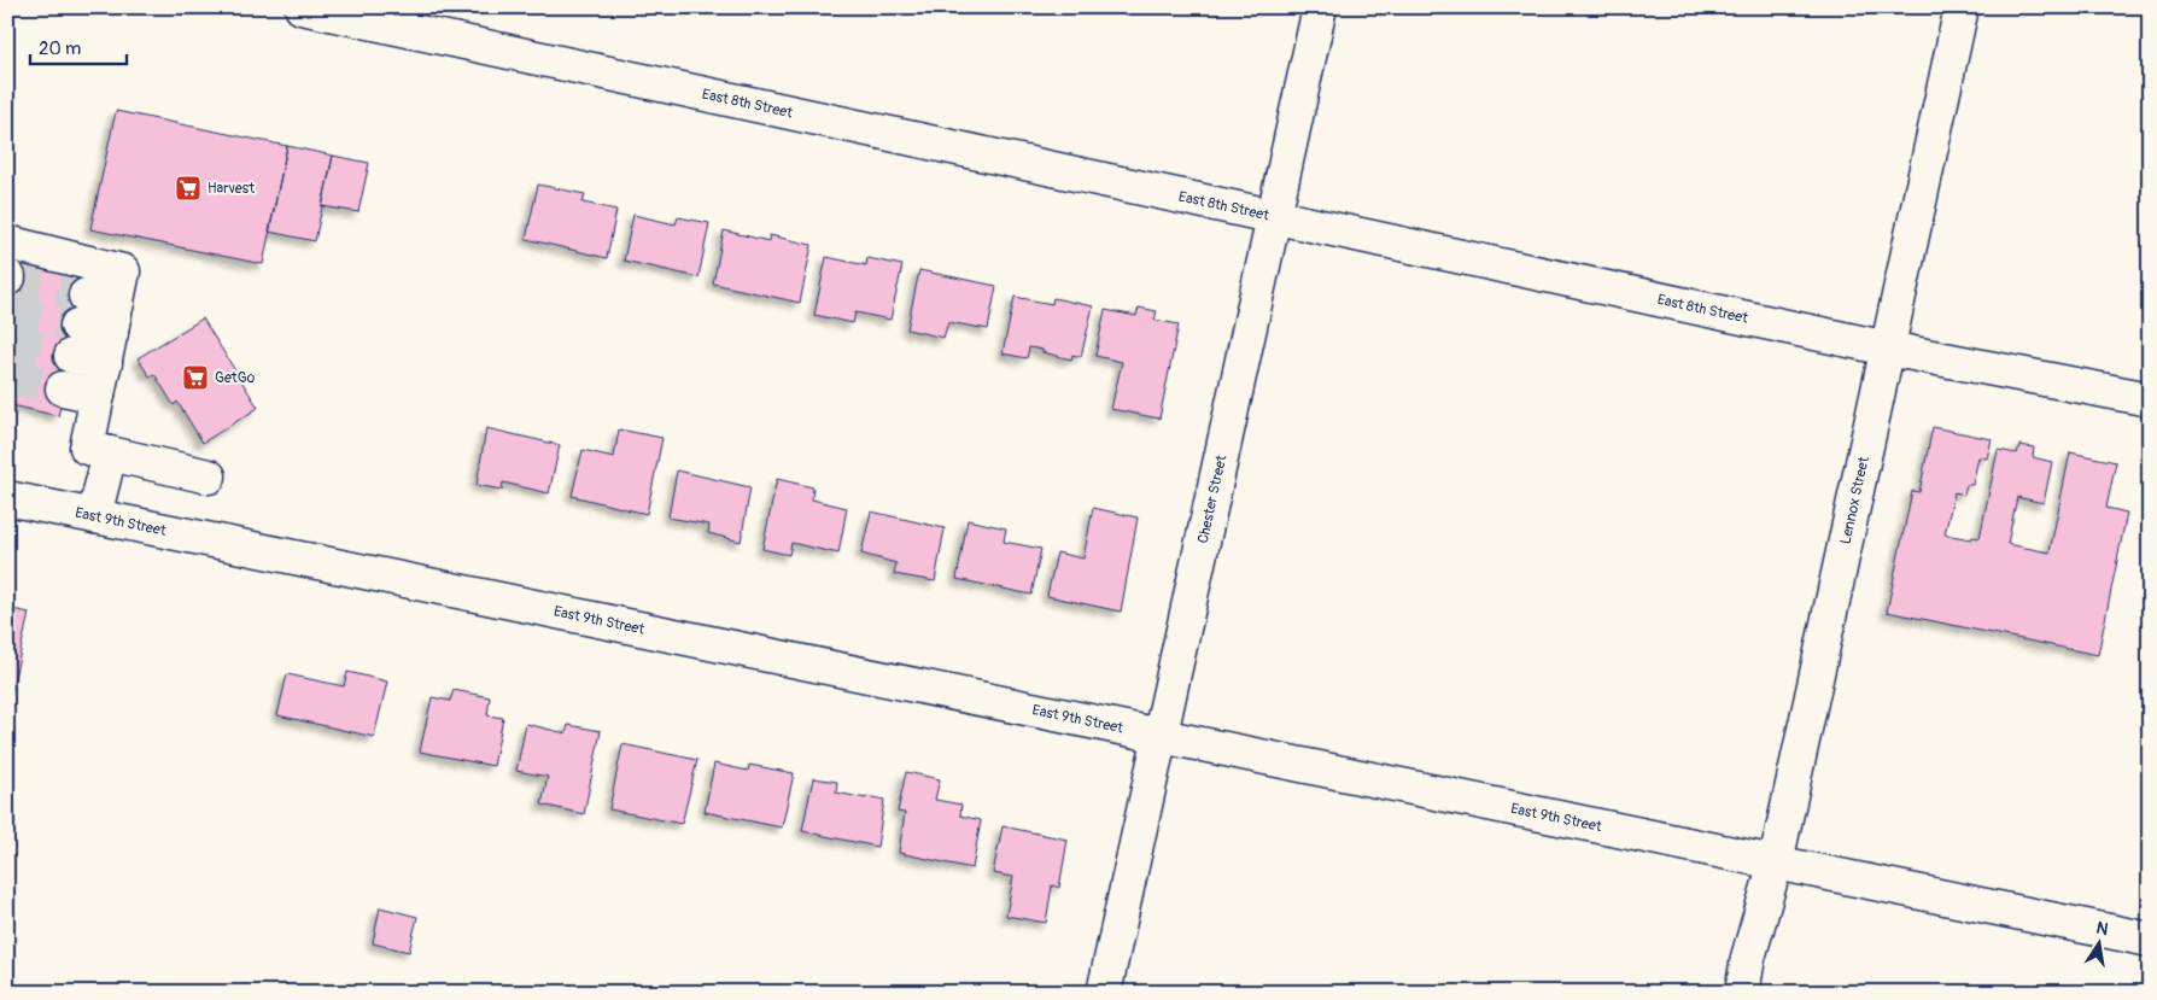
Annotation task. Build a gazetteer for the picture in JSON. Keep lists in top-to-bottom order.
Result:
{
  "streets": {
    "street": [
      "East 8th Street",
      "Chester Street",
      "Lennox Street",
      "East 9th Street"
    ]
  },
  "crossings": [
    ["East 8th Street", "Chester Street"],
    ["East 8th Street", "Lennox Street"],
    ["Chester Street", "East 9th Street"],
    ["Lennox Street", "East 9th Street"]
  ],
  "places": {
    "supermarket": ["Harvest", "GetGo"]
  },
  "scale_bar": "20 m",
  "north": "top"
}
